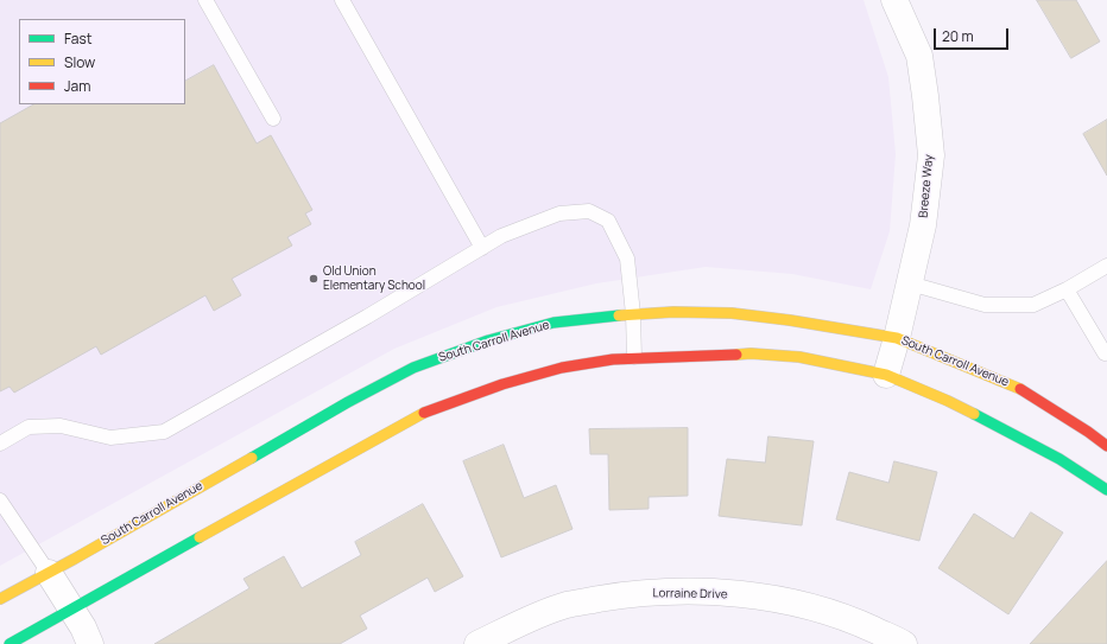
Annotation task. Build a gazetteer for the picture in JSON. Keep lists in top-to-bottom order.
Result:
{
  "streets": {
    "main road": ["South Carroll Avenue"],
    "street": ["Breeze Way", "Lorraine Drive"]
  },
  "crossings": [
    ["Breeze Way", "South Carroll Avenue"]
  ],
  "places": ["Old Union Elementary School"],
  "legend": ["Fast", "Slow", "Jam"],
  "scale_bar": "20 m"
}
